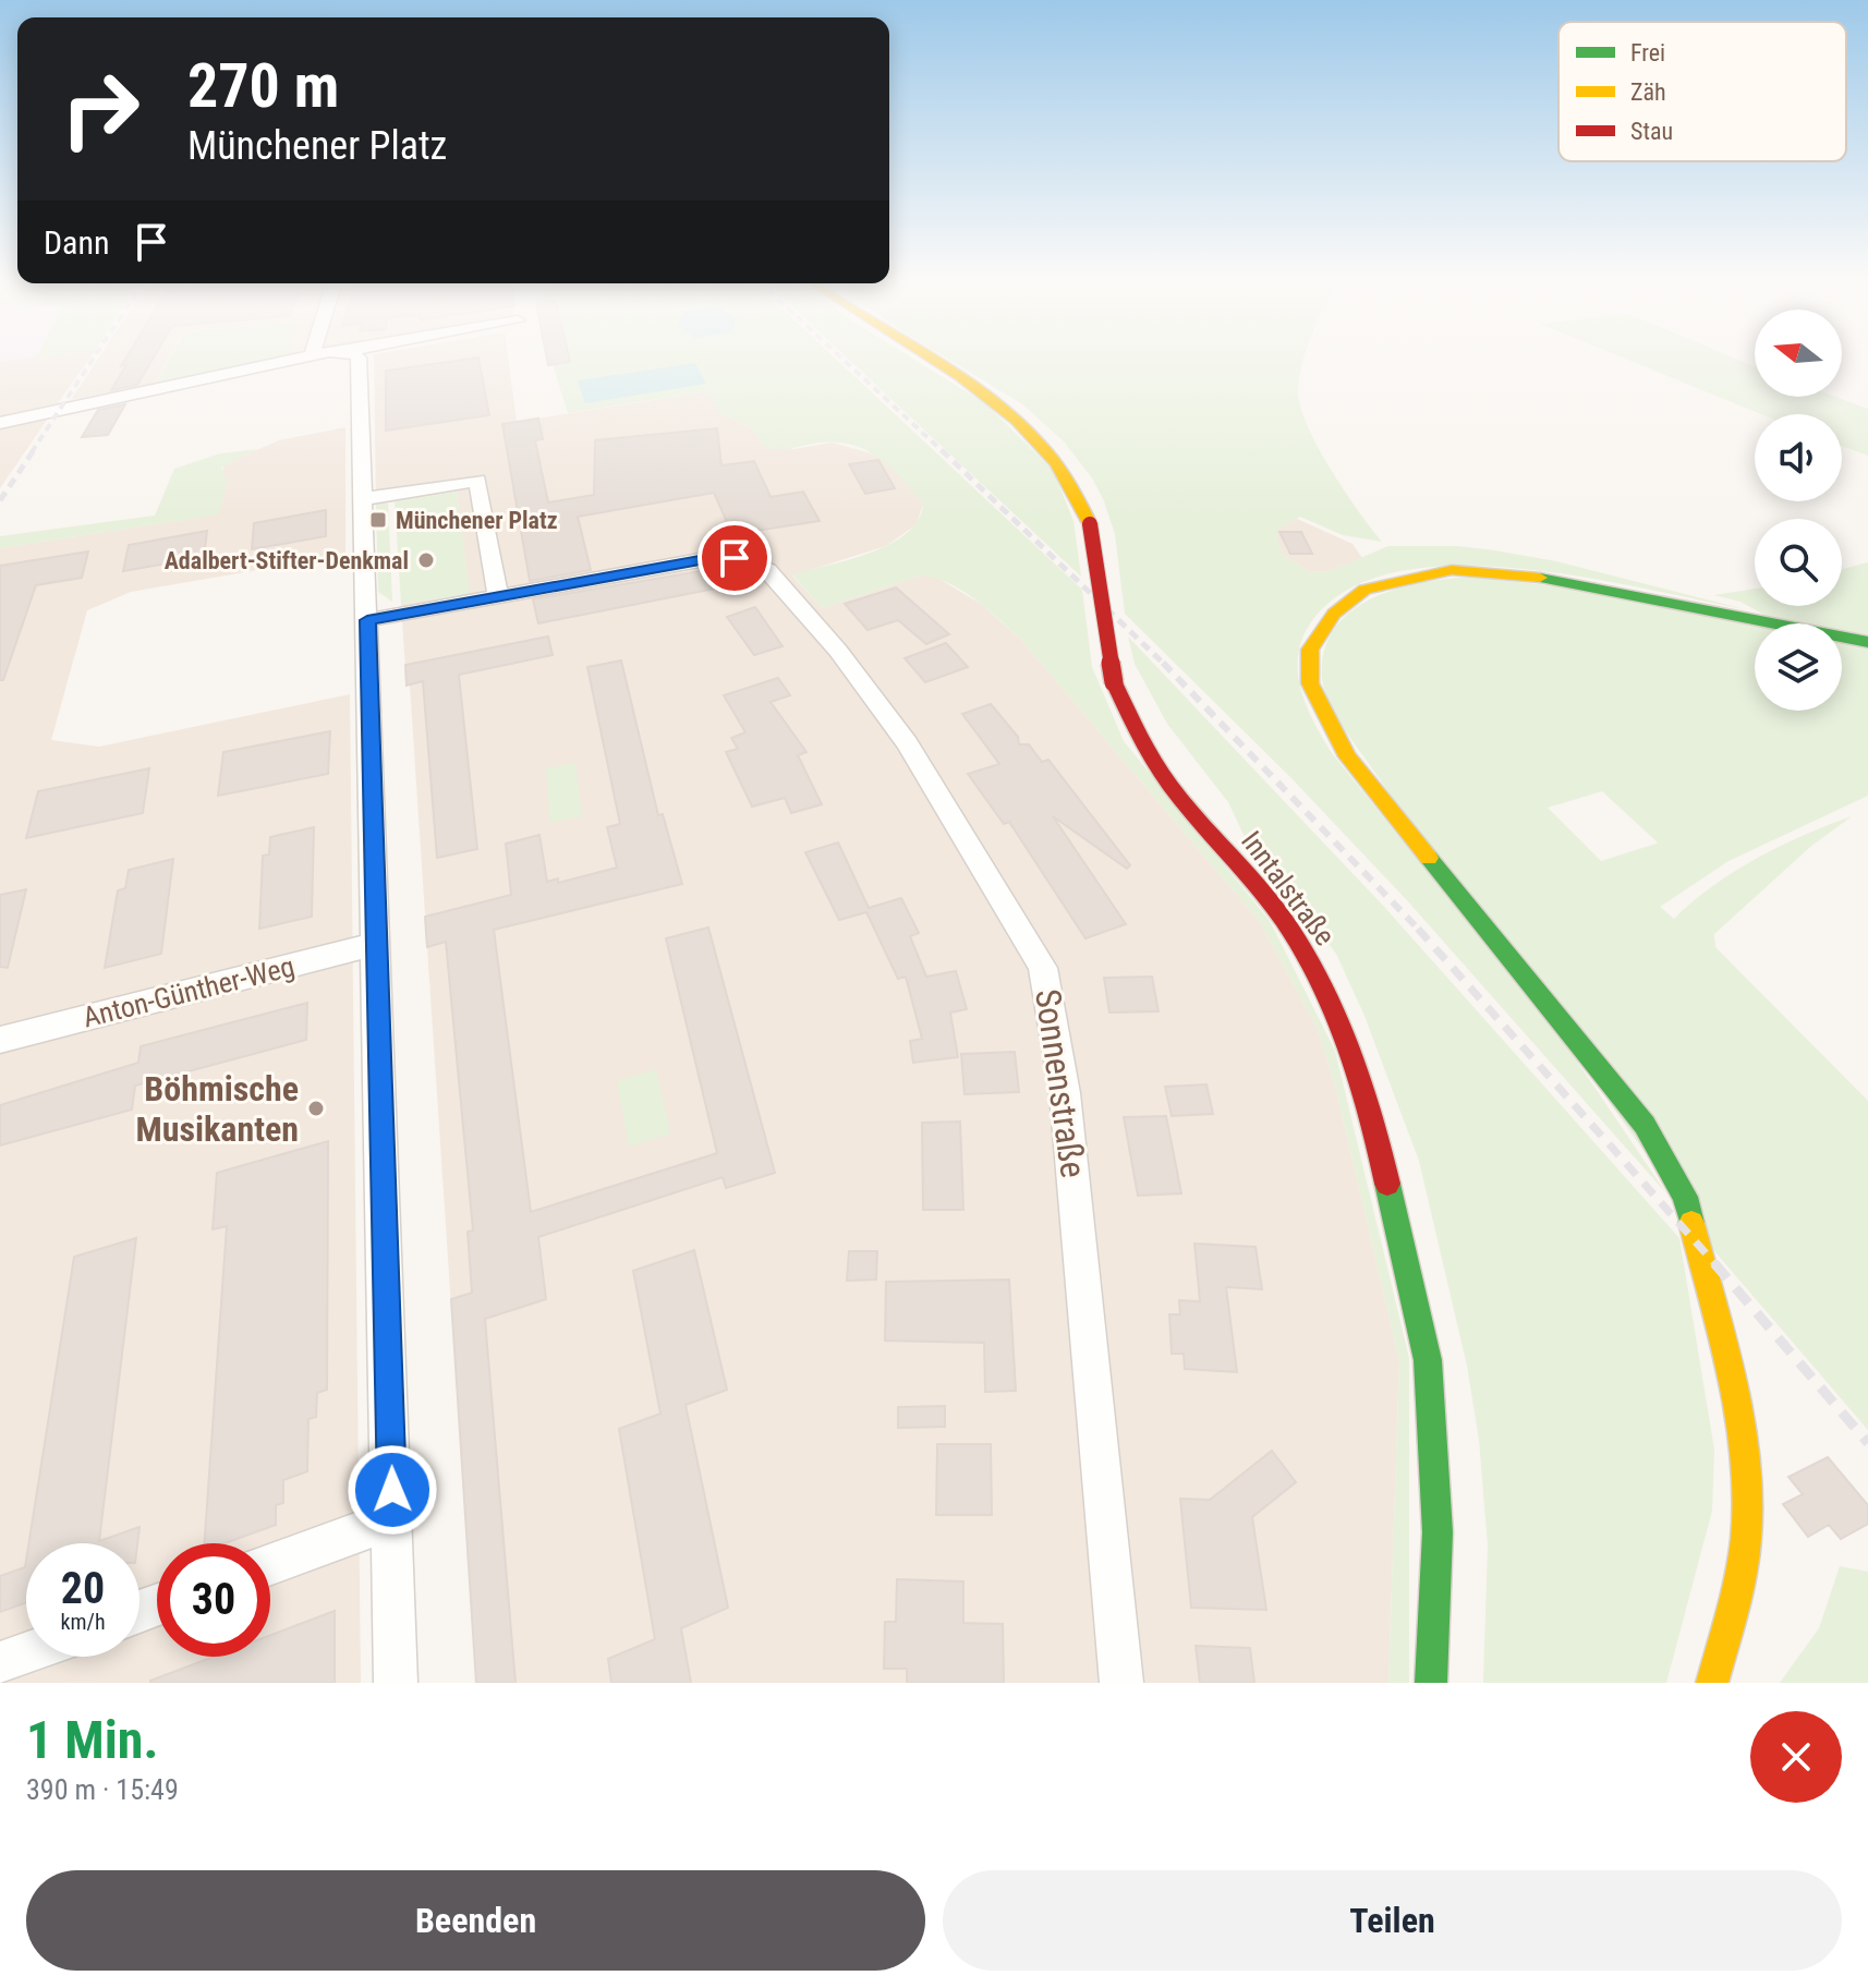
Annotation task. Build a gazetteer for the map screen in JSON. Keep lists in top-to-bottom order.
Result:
{
  "streets": {
    "main road": ["Inntalstraße"],
    "street": ["Anton-Günther-Weg", "Sonnenstraße"]
  },
  "places": {
    "transit": ["Münchener Platz"],
    "other": ["Adalbert-Stifter-Denkmal", "Böhmische Musikanten"]
  },
  "legend": ["Frei", "Zäh", "Stau"],
  "north": "left",
  "page": {
    "turn": ["270 m", "Münchener Platz"],
    "then": "Dann",
    "speed": "20 km/h",
    "limit": "30",
    "heading": ["1 Min.", "390 m · 15:49"],
    "buttons": ["Beenden", "Teilen"]
  }
}
